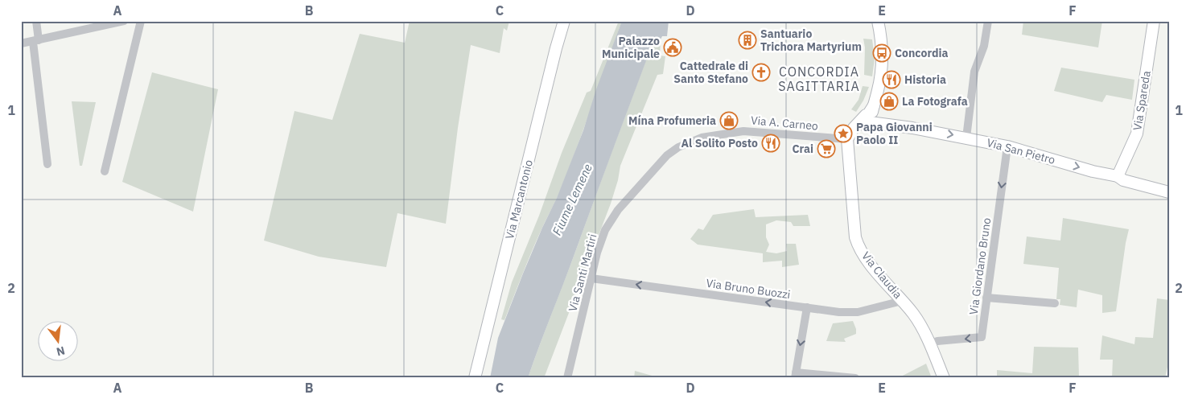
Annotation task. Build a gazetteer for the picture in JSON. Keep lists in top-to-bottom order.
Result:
{
  "streets": {
    "street": [
      "Via Spareda",
      "Via A. Carneo",
      "Via San Pietro",
      "Via Marcantonio",
      "Via Giordano Bruno",
      "Via Santi Martiri",
      "Via Claudia",
      "Via Bruno Buozzi"
    ]
  },
  "crossings": [
    ["Via Spareda", "Via San Pietro"],
    ["Via A. Carneo", "Via Santi Martiri"],
    ["Via A. Carneo", "Via Claudia"],
    ["Via San Pietro", "Via Giordano Bruno"],
    ["Via Giordano Bruno", "Via Claudia"],
    ["Via Santi Martiri", "Via Bruno Buozzi"],
    ["Via Claudia", "Via Bruno Buozzi"]
  ],
  "one_way": ["Via San Pietro", "Via Giordano Bruno", "Via Bruno Buozzi"],
  "districts": ["CONCORDIA SAGITTARIA"],
  "water": ["Fiume Lemene"],
  "places": {
    "building": ["Santuario Trichora Martyrium"],
    "public building": ["Palazzo Municipale"],
    "bus stop": ["Concordia"],
    "church": ["Cattedrale di Santo Stefano"],
    "restaurant": ["Historia", "Al Solito Posto"],
    "shop": ["La Fotografa", "Mína Profumeria"],
    "place": ["Papa Giovanni Paolo II"],
    "supermarket": ["Crai"]
  },
  "north": "bottom",
  "grid": {
    "columns": [
      "A",
      "B",
      "C",
      "D",
      "E",
      "F"
    ],
    "rows": ["1", "2"]
  }
}
